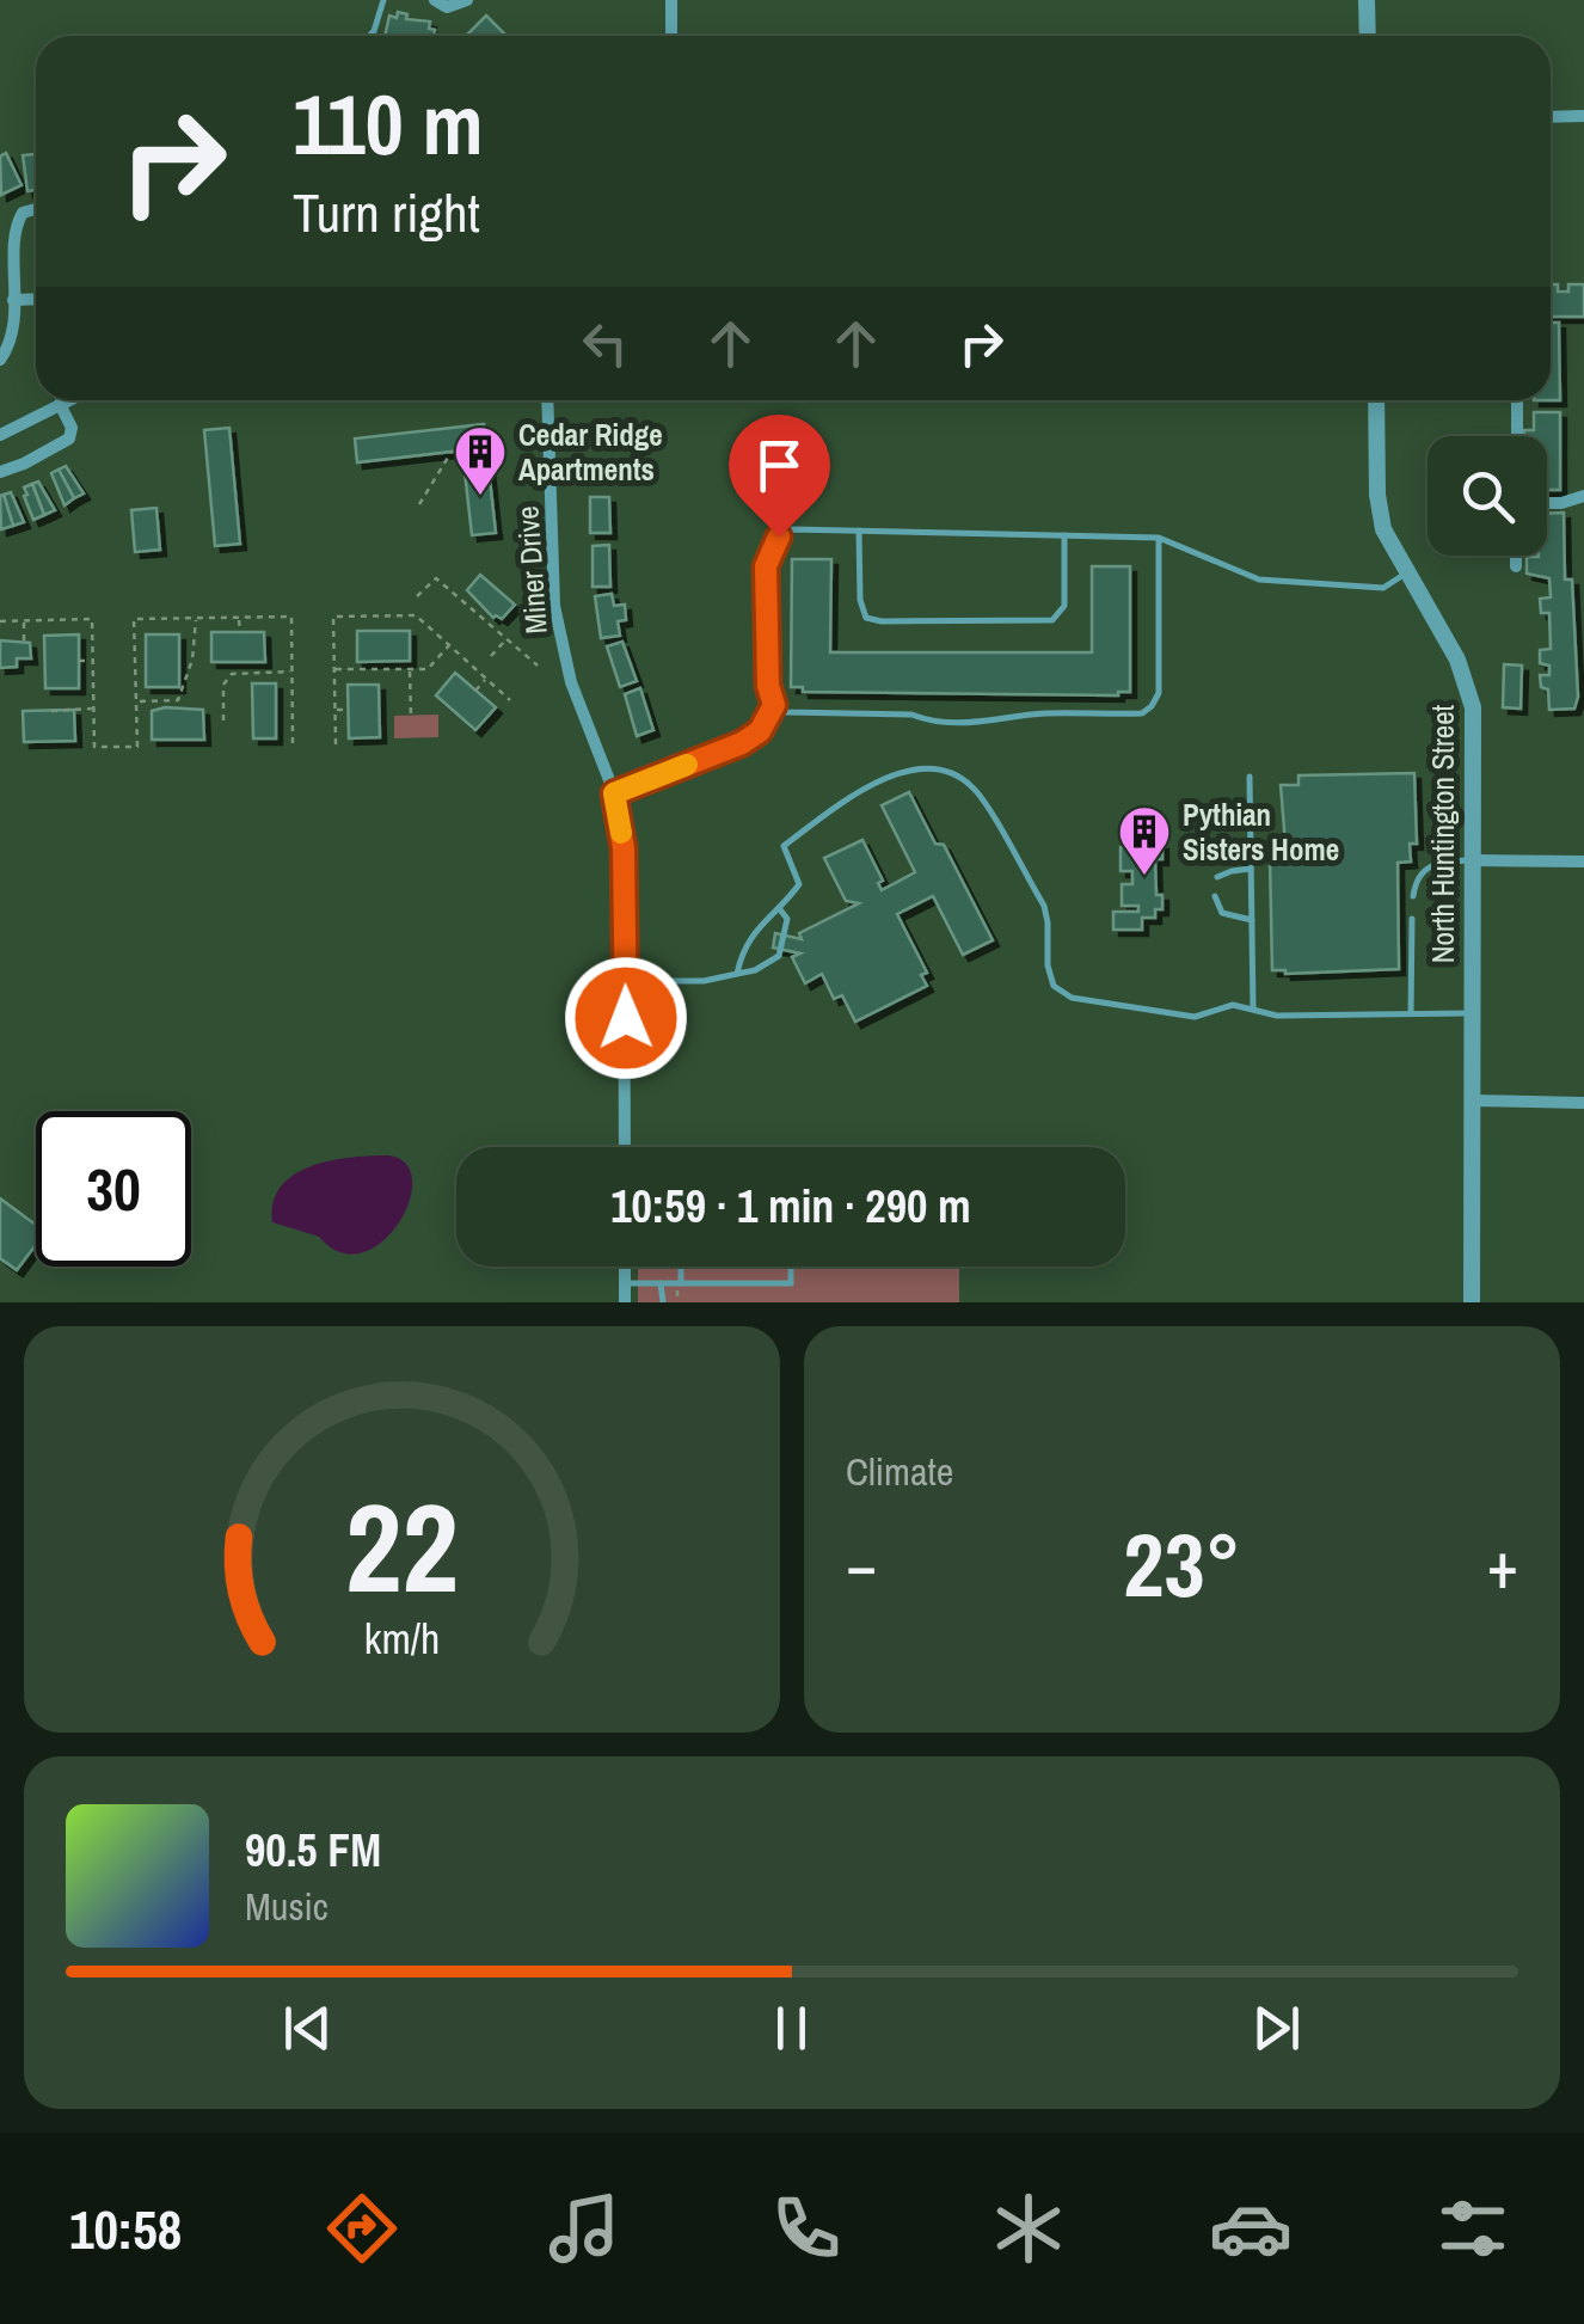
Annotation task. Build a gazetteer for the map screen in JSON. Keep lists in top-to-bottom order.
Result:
{
  "streets": {
    "street": ["Miner Drive", "North Huntington Street"]
  },
  "places": {
    "building": ["Cedar Ridge Apartments", "Pythian Sisters Home"]
  },
  "page": {
    "turn": ["110 m", "Turn right"],
    "limit": "30",
    "trip": "10:59 · 1 min · 290 m",
    "tile": "Climate",
    "heat": ["−", "23°", "+"],
    "song": ["90.5 FM", "Music"],
    "tabs": "10:58",
    "gauge": ["22", "km/h"]
  }
}
